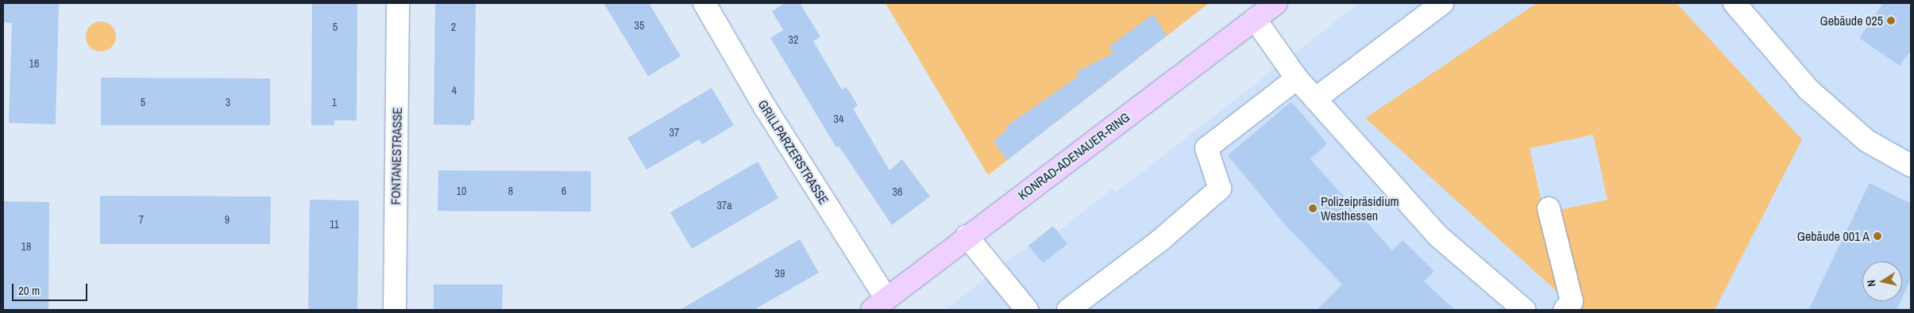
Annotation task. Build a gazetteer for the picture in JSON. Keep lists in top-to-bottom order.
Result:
{
  "streets": {
    "main road": ["KONRAD-ADENAUER-RING"],
    "street": ["GRILLPARZERSTRASSE", "FONTANESTRASSE"]
  },
  "crossings": [
    ["GRILLPARZERSTRASSE", "KONRAD-ADENAUER-RING"]
  ],
  "places": ["Gebäude 025", "Polizeipräsidium Westhessen", "Gebäude 001 A"],
  "house_numbers": [
    "35",
    "5",
    "2",
    "32",
    "16",
    "4",
    "5",
    "3",
    "1",
    "34",
    "37",
    "10",
    "8",
    "6",
    "36",
    "37a",
    "7",
    "9",
    "11",
    "18",
    "39"
  ],
  "scale_bar": "20 m",
  "north": "left"
}
